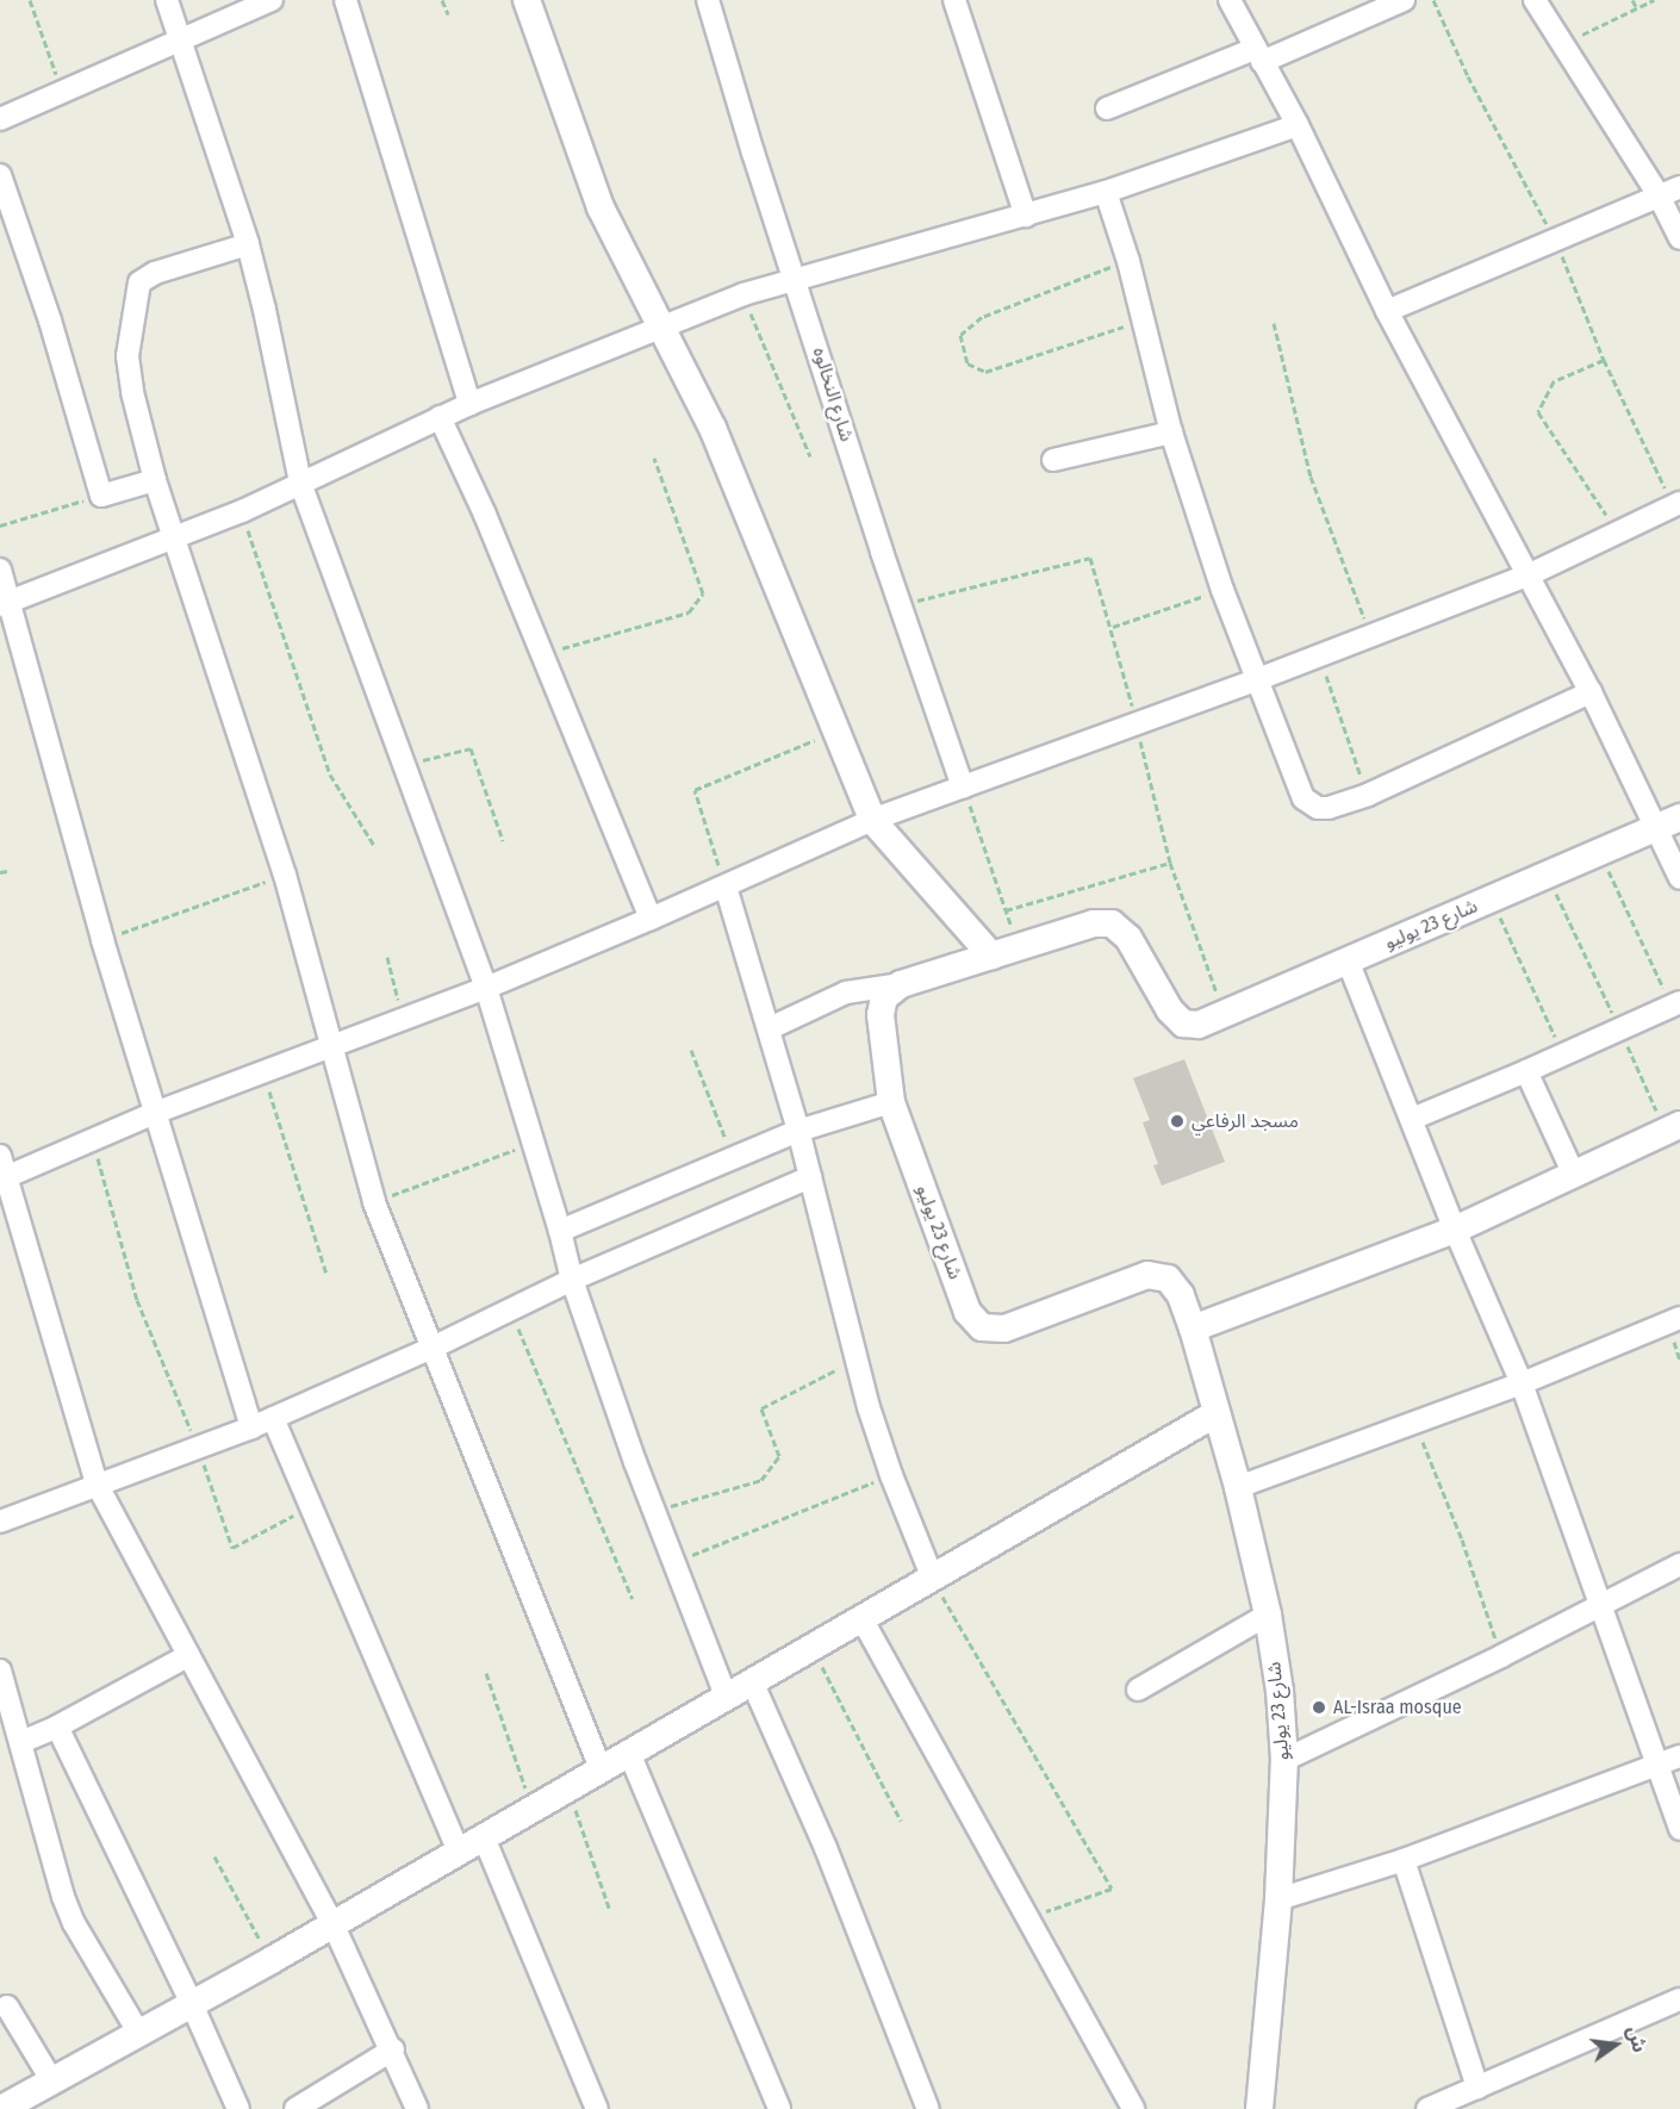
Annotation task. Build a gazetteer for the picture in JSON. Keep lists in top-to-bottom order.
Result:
{
  "streets": {
    "street": ["شارع النخالوه", "شارع 23 يوليو"]
  },
  "places": ["مسجد الرفاعي", "AL-Israa mosque"],
  "north": "right"
}
